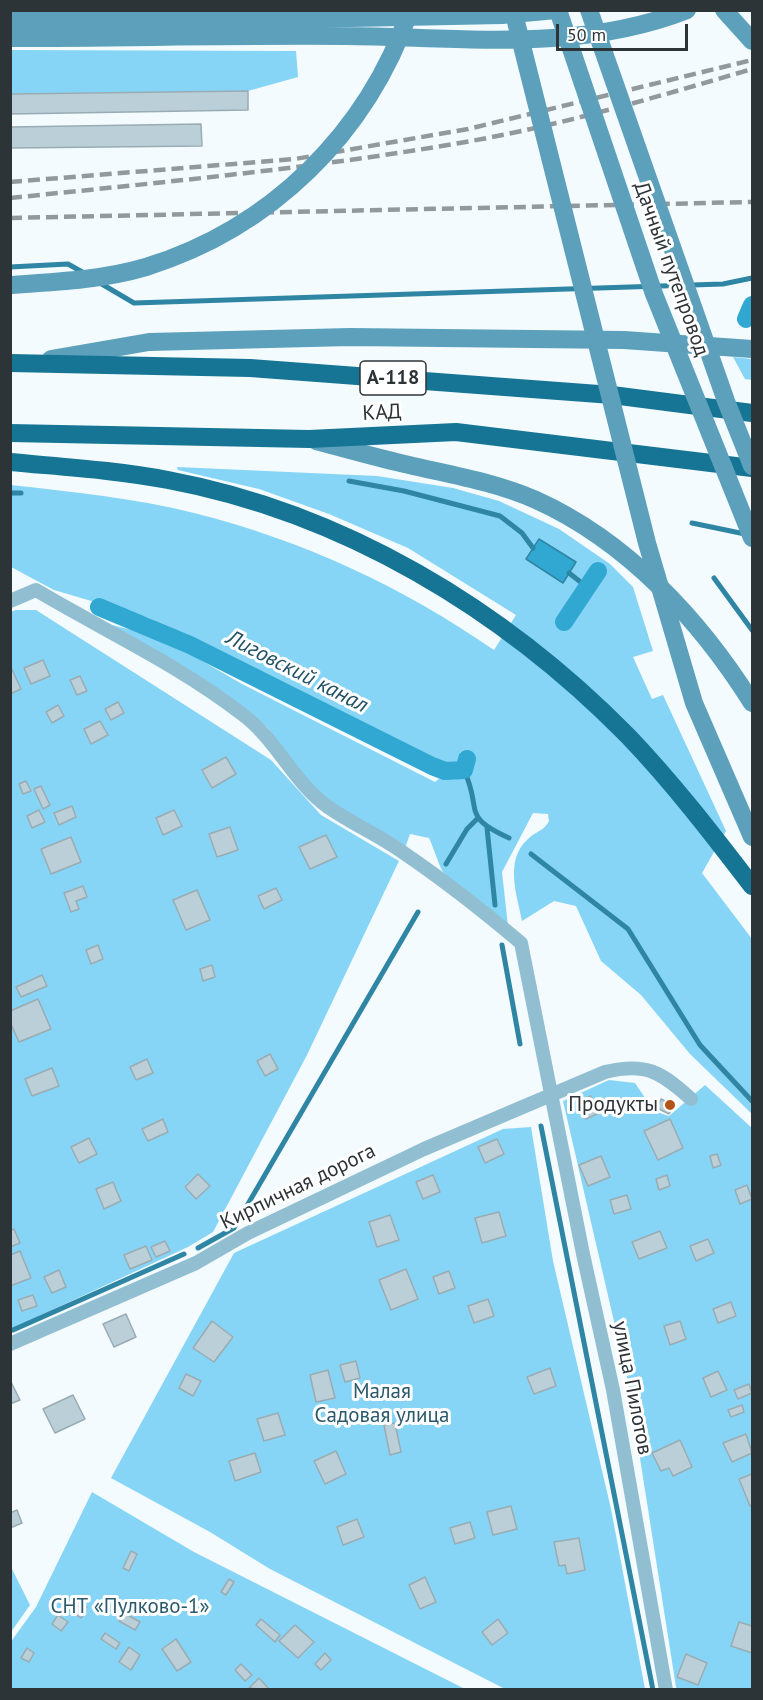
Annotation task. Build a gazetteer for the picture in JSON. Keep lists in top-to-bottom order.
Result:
{
  "streets": {
    "highway": ["А-118", "КАД"],
    "main road": ["Дачный путепровод"],
    "street": ["Кирпичная дорога", "улица Пилотов"]
  },
  "crossings": [
    ["Дачный путепровод", "КАД"],
    ["Кирпичная дорога", "улица Пилотов"]
  ],
  "water": ["Лиговский канал"],
  "parks": ["Малая Садовая улица", "СНТ «Пулково-1»"],
  "places": ["Продукты"],
  "scale_bar": "50 m"
}
